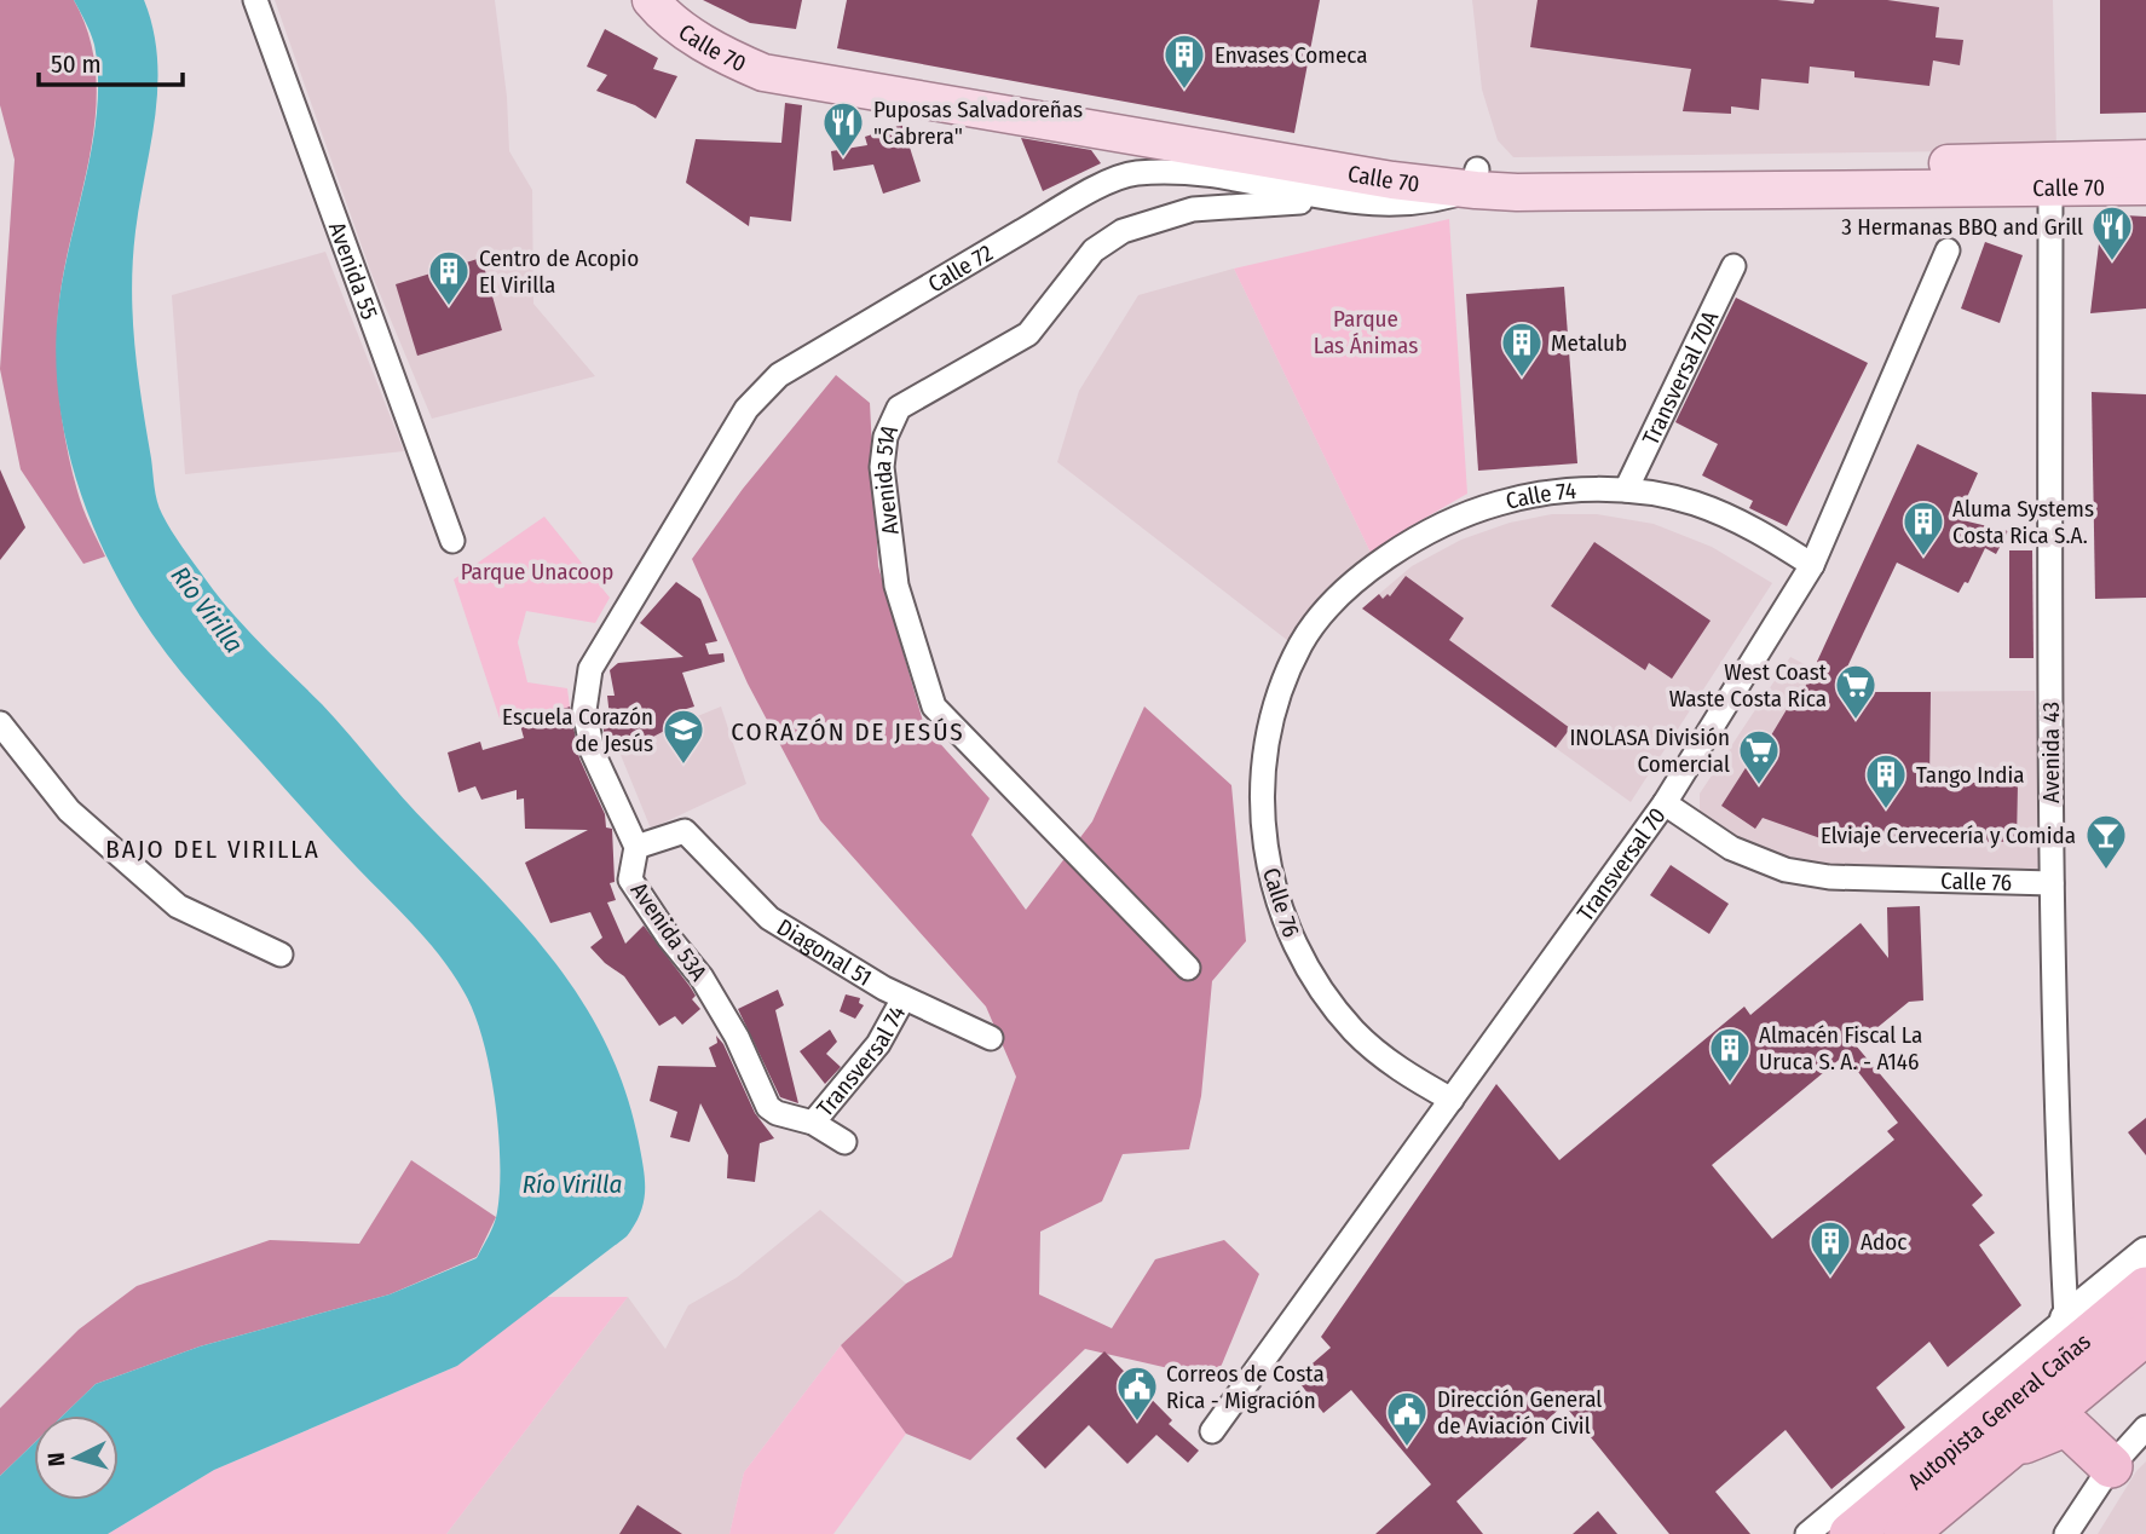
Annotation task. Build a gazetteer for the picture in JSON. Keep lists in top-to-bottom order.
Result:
{
  "streets": {
    "highway": ["Autopista General Cañas"],
    "main road": ["Calle 70"],
    "street": [
      "Calle 72",
      "Avenida 55",
      "Transversal 70A",
      "Avenida 51A",
      "Calle 74",
      "Avenida 43",
      "Transversal 70",
      "Calle 76",
      "Avenida 53A",
      "Diagonal 51",
      "Transversal 74"
    ]
  },
  "crossings": [
    ["Calle 70", "Calle 72"],
    ["Calle 70", "Avenida 43"],
    ["Calle 72", "Avenida 51A"],
    ["Calle 72", "Avenida 53A"],
    ["Transversal 70A", "Calle 74"],
    ["Calle 74", "Transversal 70"],
    ["Calle 74", "Calle 76"],
    ["Avenida 43", "Calle 76"],
    ["Transversal 70", "Calle 76"],
    ["Avenida 53A", "Diagonal 51"],
    ["Avenida 53A", "Transversal 74"],
    ["Diagonal 51", "Transversal 74"]
  ],
  "districts": ["CORAZÓN DE JESÚS", "BAJO DEL VIRILLA"],
  "water": ["Río Virilla"],
  "parks": ["Parque Las Ánimas", "Parque Unacoop"],
  "places": {
    "building": [
      "Envases Comeca",
      "Centro de Acopio El Virilla",
      "Metalub",
      "Aluma Systems Costa Rica S.A.",
      "Tango India",
      "Almacén Fiscal La Uruca S. A. - A146",
      "Adoc"
    ],
    "restaurant": ["Puposas Salvadoreñas \"Cabrera\"", "3 Hermanas BBQ and Grill"],
    "supermarket": ["West Coast Waste Costa Rica", "INOLASA División Comercial"],
    "school or university": ["Escuela Corazón de Jesús"],
    "bar": ["Elviaje Cervecería y Comida"],
    "public building": ["Correos de Costa Rica - Migración", "Dirección General de Aviación Civil"]
  },
  "scale_bar": "50 m",
  "north": "left"
}
